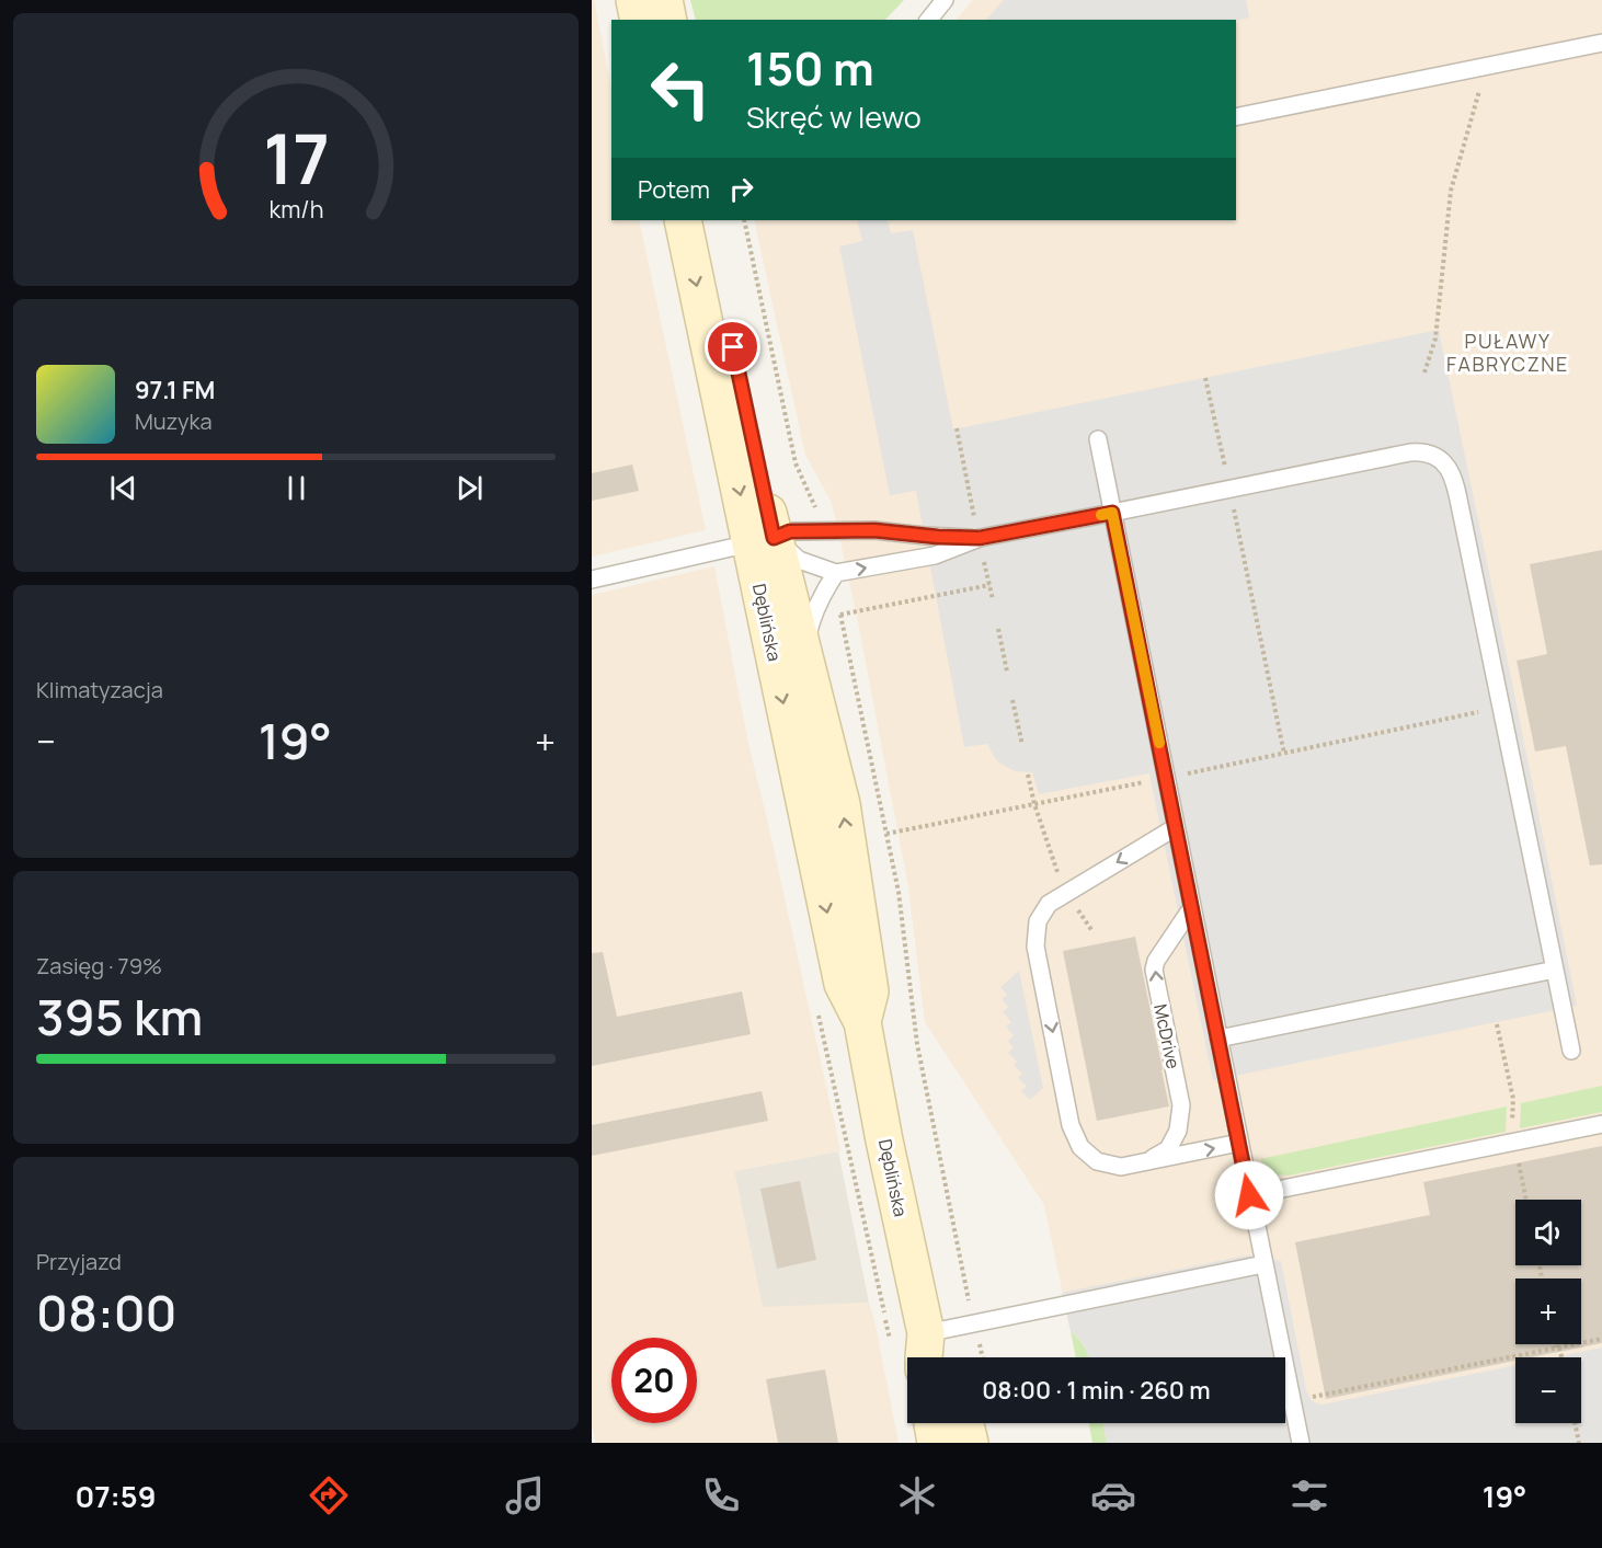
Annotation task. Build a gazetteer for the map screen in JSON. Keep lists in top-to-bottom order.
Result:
{
  "streets": {
    "main road": ["Dęblińska"],
    "lane": ["McDrive"]
  },
  "districts": ["PUŁAWY FABRYCZNE"],
  "page": {
    "turn": ["150 m", "Skręć w lewo"],
    "then": "Potem",
    "song": ["97.1 FM", "Muzyka"],
    "tile": [
      "Klimatyzacja",
      ["Zasięg · 79%", "395 km"],
      ["Przyjazd", "08:00"]
    ],
    "heat": ["−", "19°", "+"],
    "map_buttons": ["+", "−"],
    "limit": "20",
    "trip": "08:00 · 1 min · 260 m",
    "tabs": ["07:59", "19°"],
    "gauge": ["17", "km/h"]
  }
}
